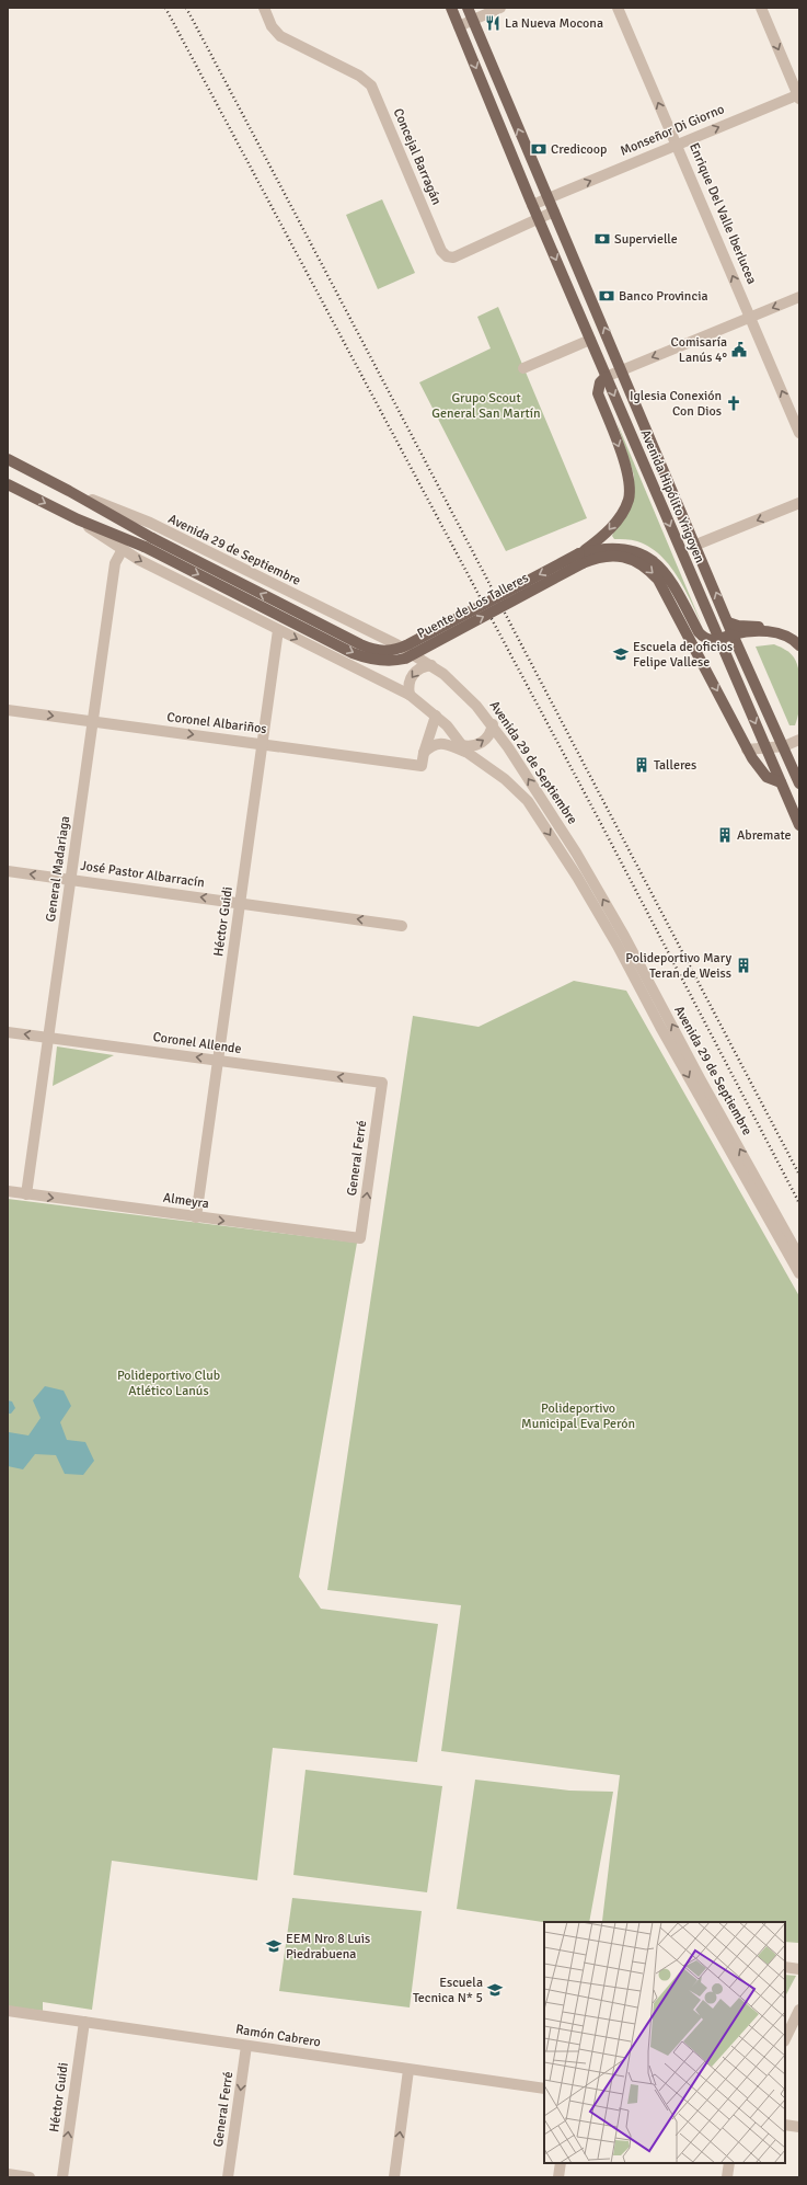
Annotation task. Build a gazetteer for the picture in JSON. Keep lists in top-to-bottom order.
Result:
{
  "streets": {
    "main road": ["Avenida Hipólito Yrigoyen", "Avenida 29 de Septiembre", "Puente de Los Talleres"],
    "street": [
      "Monseñor Di Giorno",
      "Concejal Barragán",
      "Enrique Del Valle Iberlucea",
      "Coronel Albariños",
      "General Madariaga",
      "José Pastor Albarracín",
      "Héctor Guidi",
      "Coronel Allende",
      "General Ferré",
      "Almeyra",
      "Ramón Cabrero"
    ]
  },
  "crossings": [
    ["Monseñor Di Giorno", "Enrique Del Valle Iberlucea"],
    ["Monseñor Di Giorno", "Avenida Hipólito Yrigoyen"],
    ["Concejal Barragán", "Avenida Hipólito Yrigoyen"],
    ["Avenida Hipólito Yrigoyen", "Puente de Los Talleres"],
    ["Avenida 29 de Septiembre", "Puente de Los Talleres"],
    ["Avenida 29 de Septiembre", "General Madariaga"],
    ["Avenida 29 de Septiembre", "Héctor Guidi"],
    ["Coronel Albariños", "General Madariaga"],
    ["Coronel Albariños", "Héctor Guidi"],
    ["General Madariaga", "José Pastor Albarracín"],
    ["General Madariaga", "Coronel Allende"],
    ["General Madariaga", "Almeyra"],
    ["José Pastor Albarracín", "Héctor Guidi"],
    ["Héctor Guidi", "Coronel Allende"],
    ["Héctor Guidi", "Almeyra"],
    ["Héctor Guidi", "Ramón Cabrero"],
    ["Coronel Allende", "General Ferré"],
    ["General Ferré", "Almeyra"],
    ["General Ferré", "Ramón Cabrero"]
  ],
  "one_way": [
    "Monseñor Di Giorno",
    "Enrique Del Valle Iberlucea",
    "Coronel Albariños",
    "José Pastor Albarracín",
    "Coronel Allende",
    "Almeyra"
  ],
  "parks": ["Grupo Scout General San Martín", "Polideportivo Club Atlético Lanús", "Polideportivo Municipal Eva Perón"],
  "places": {
    "restaurant": ["La Nueva Mocona"],
    "bank": ["Credicoop", "Supervielle", "Banco Provincia"],
    "public building": ["Comisaría Lanús 4°"],
    "church": ["Iglesia Conexión Con Dios"],
    "school or university": ["Escuela de oficios Felipe Vallese", "EEM Nro 8 Luis Piedrabuena", "Escuela Tecnica N* 5"],
    "building": ["Talleres", "Abremate", "Polideportivo Mary Teran de Weiss"]
  }
}
